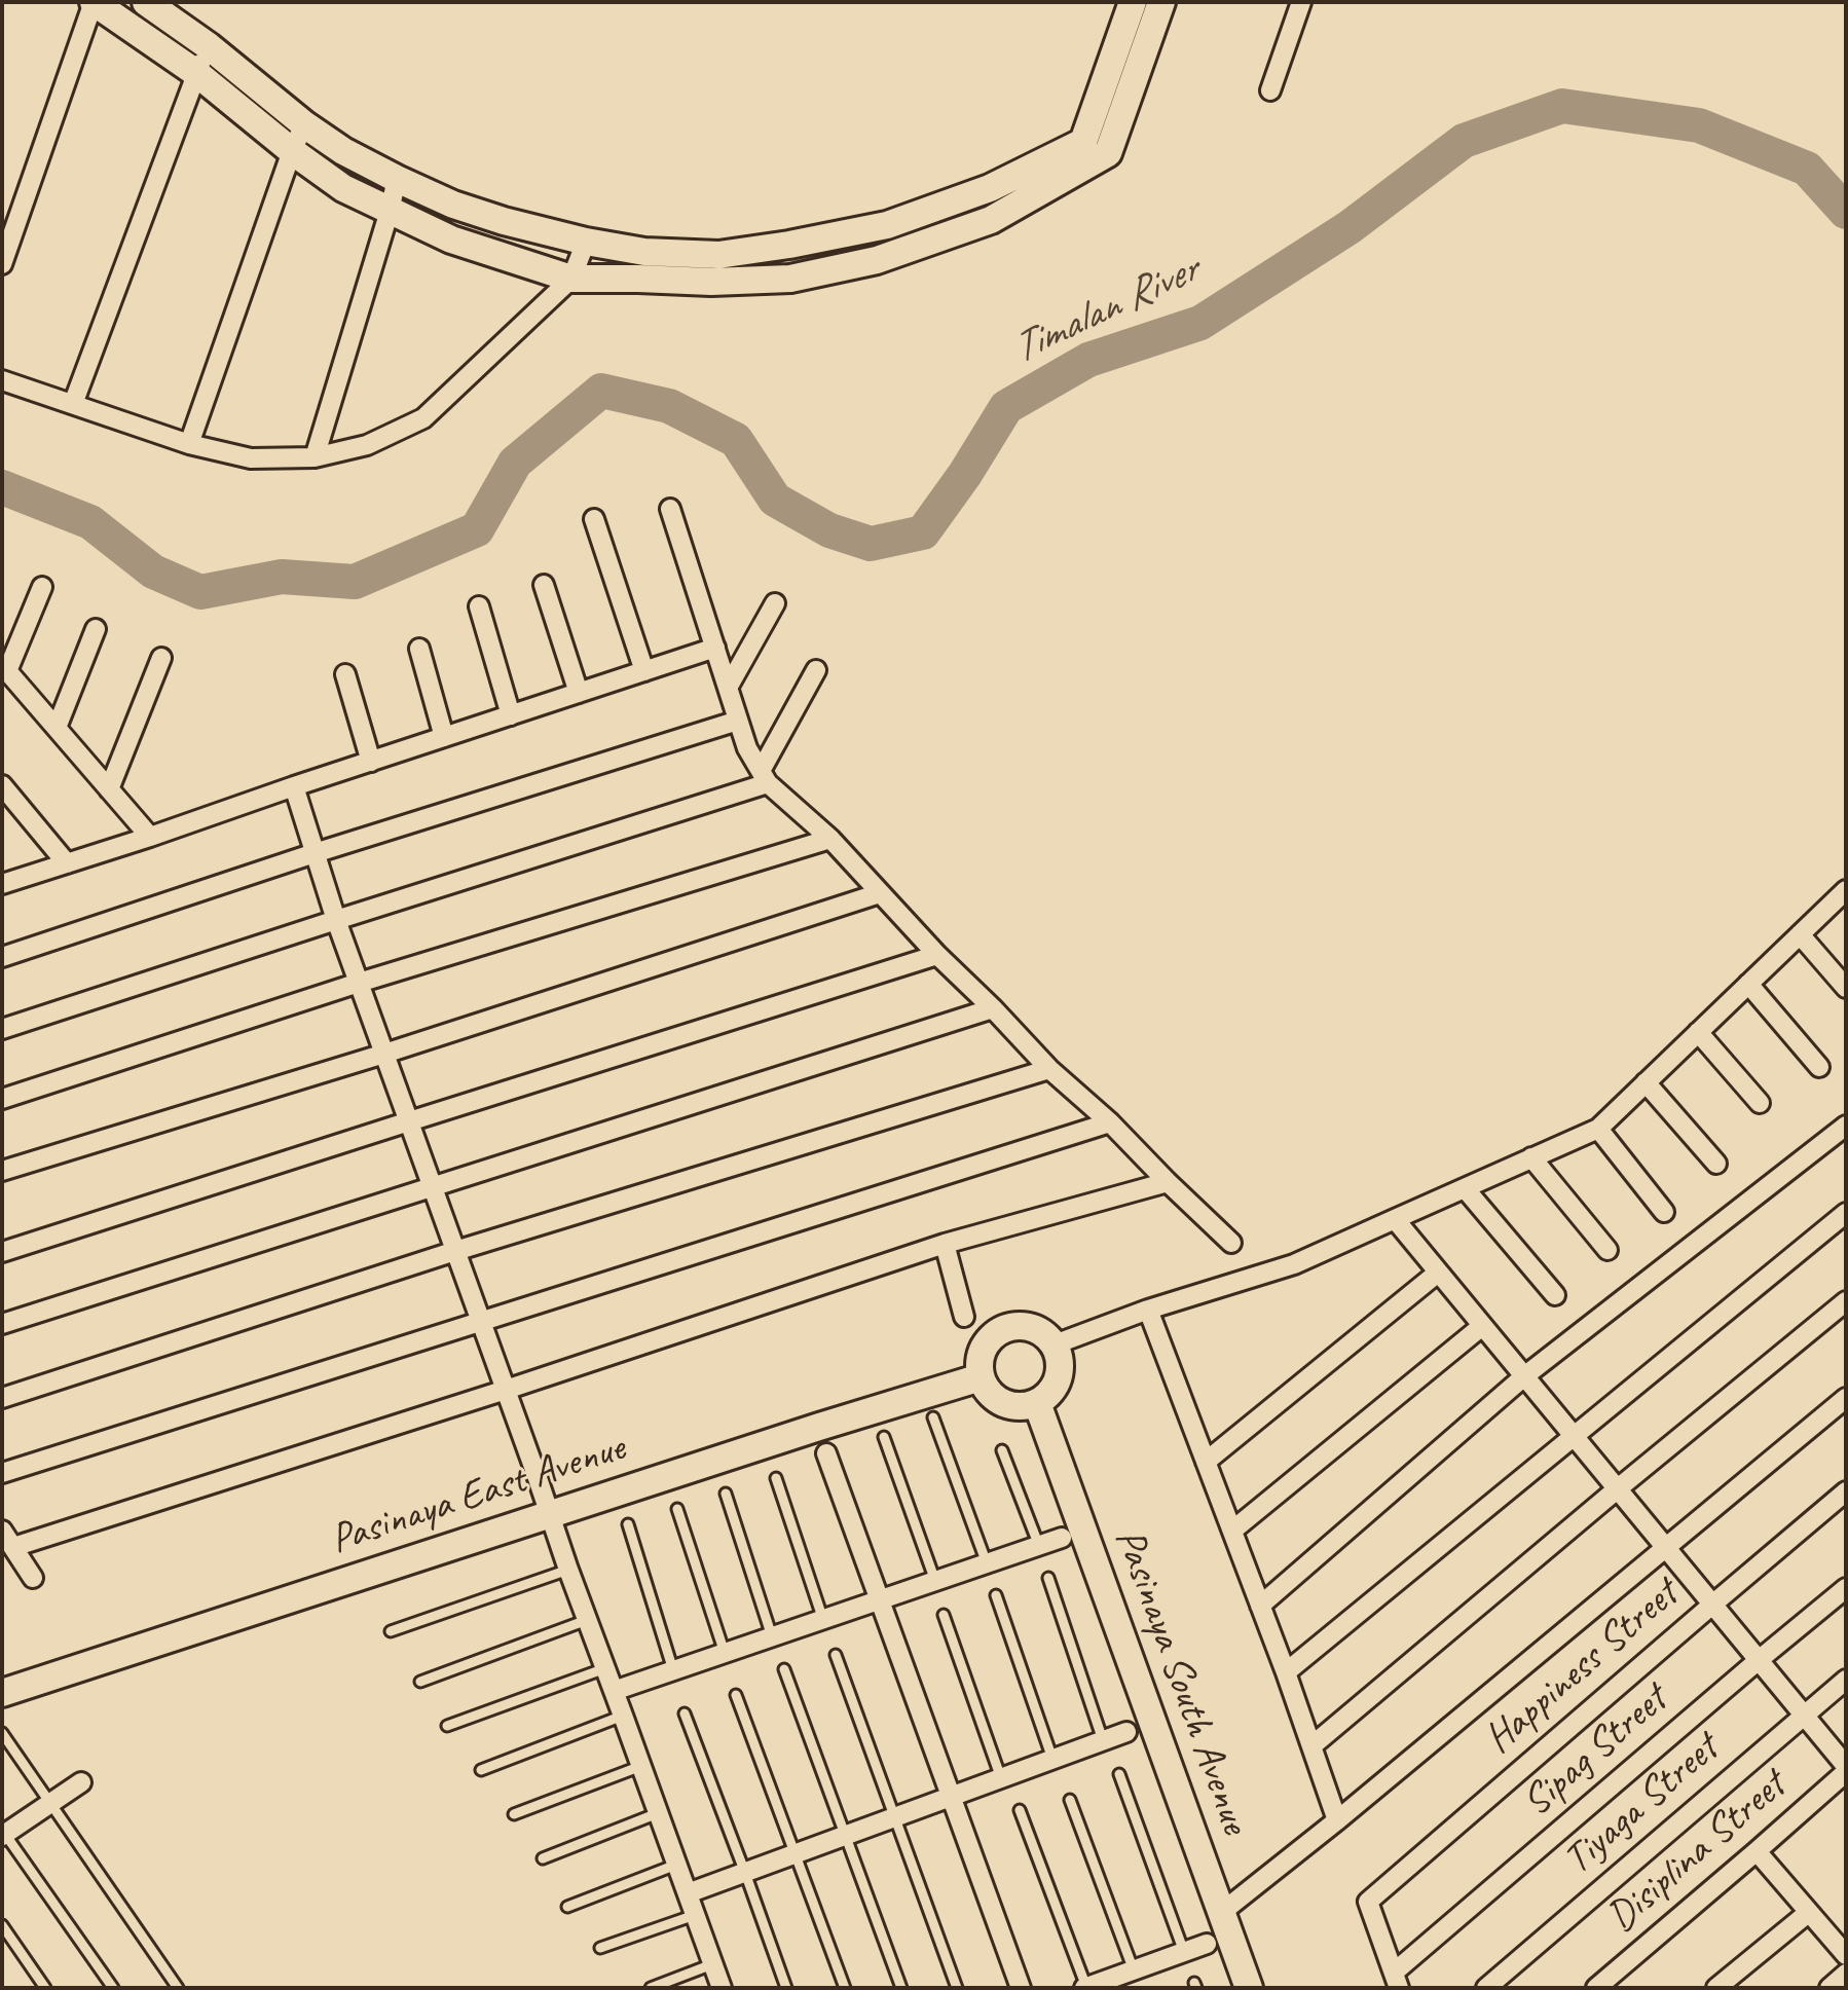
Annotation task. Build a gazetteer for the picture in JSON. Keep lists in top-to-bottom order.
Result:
{
  "streets": {
    "street": [
      "Pasinaya East Avenue",
      "Happiness Street",
      "Pasinaya South Avenue",
      "Sipag Street",
      "Tiyaga Street",
      "Disiplina Street"
    ]
  },
  "crossings": [
    ["Pasinaya East Avenue", "Pasinaya South Avenue"],
    ["Happiness Street", "Sipag Street"]
  ],
  "water": ["Timalan River"]
}
